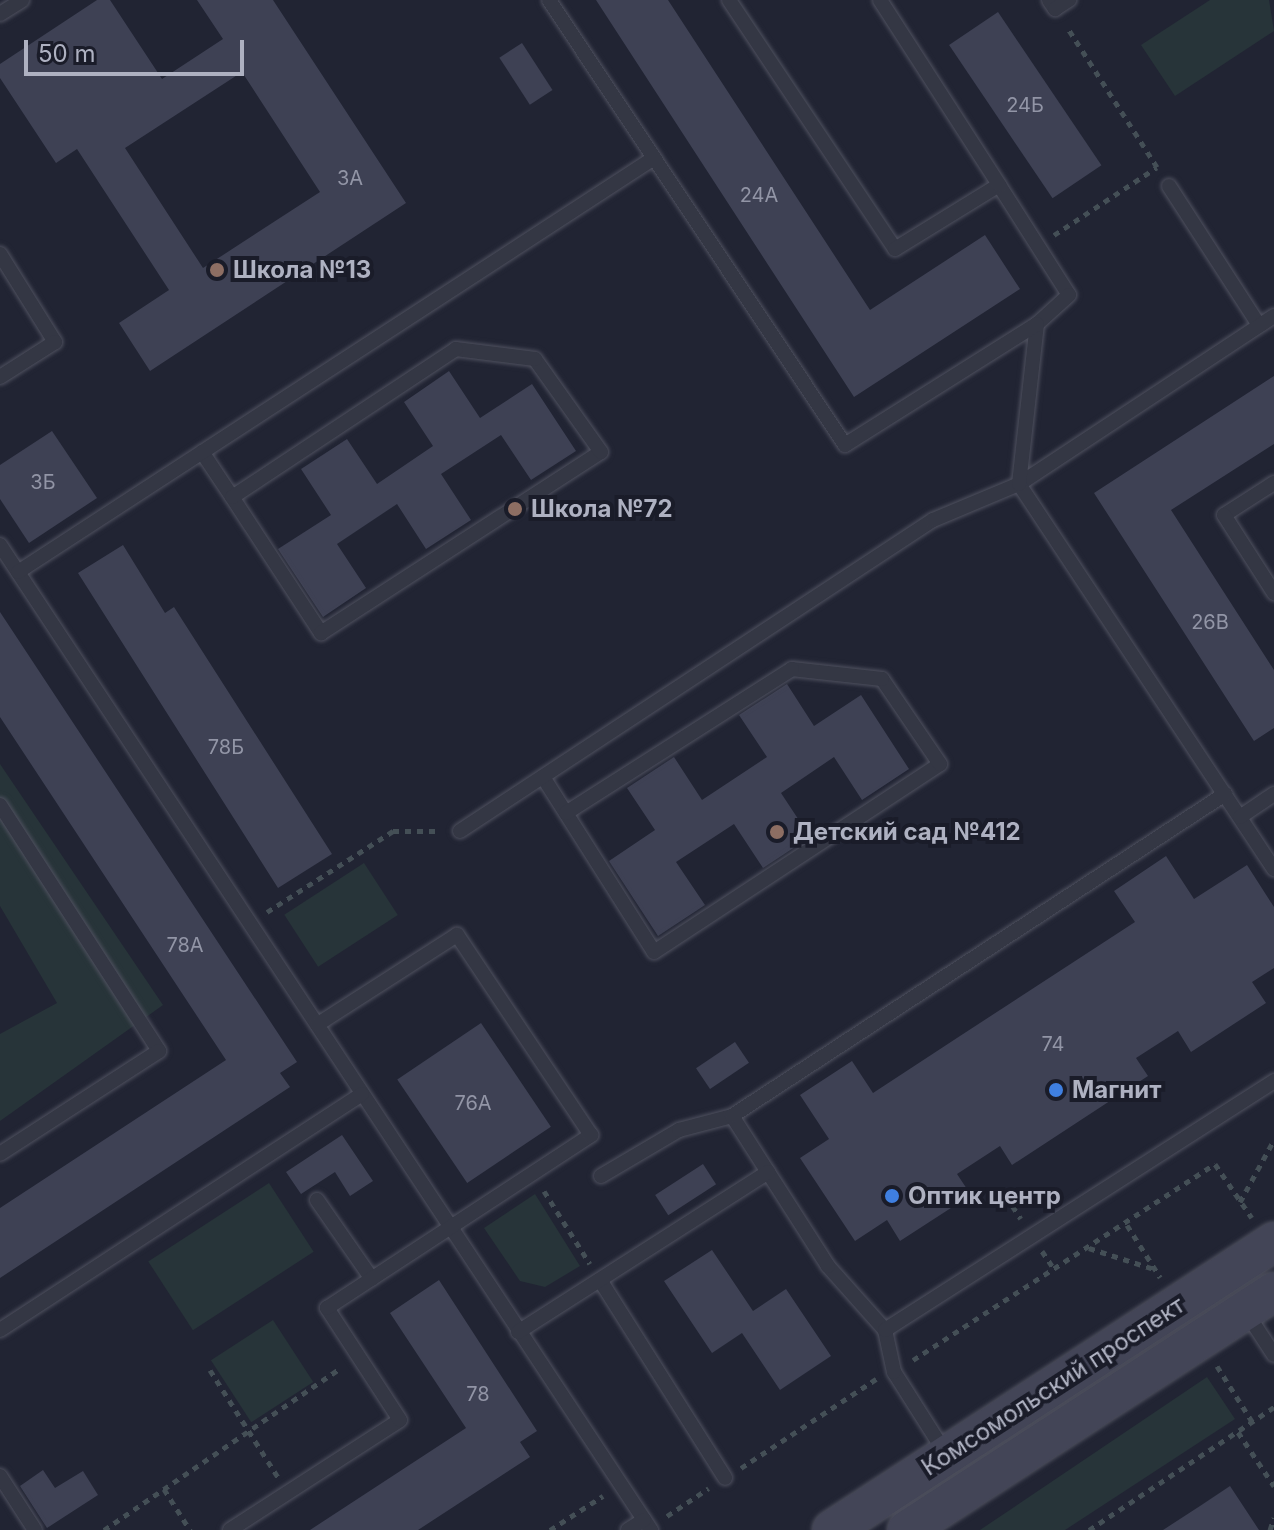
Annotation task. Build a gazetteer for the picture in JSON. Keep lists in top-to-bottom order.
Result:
{
  "streets": {
    "main road": ["Комсомольский проспект"]
  },
  "places": [
    "Школа №13",
    "Школа №72",
    "Детский сад №412",
    "Магнит",
    "Оптик центр"
  ],
  "house_numbers": [
    "24Б",
    "3А",
    "24А",
    "3Б",
    "26В",
    "78Б",
    "78А",
    "74",
    "76А",
    "78"
  ],
  "scale_bar": "50 m"
}
